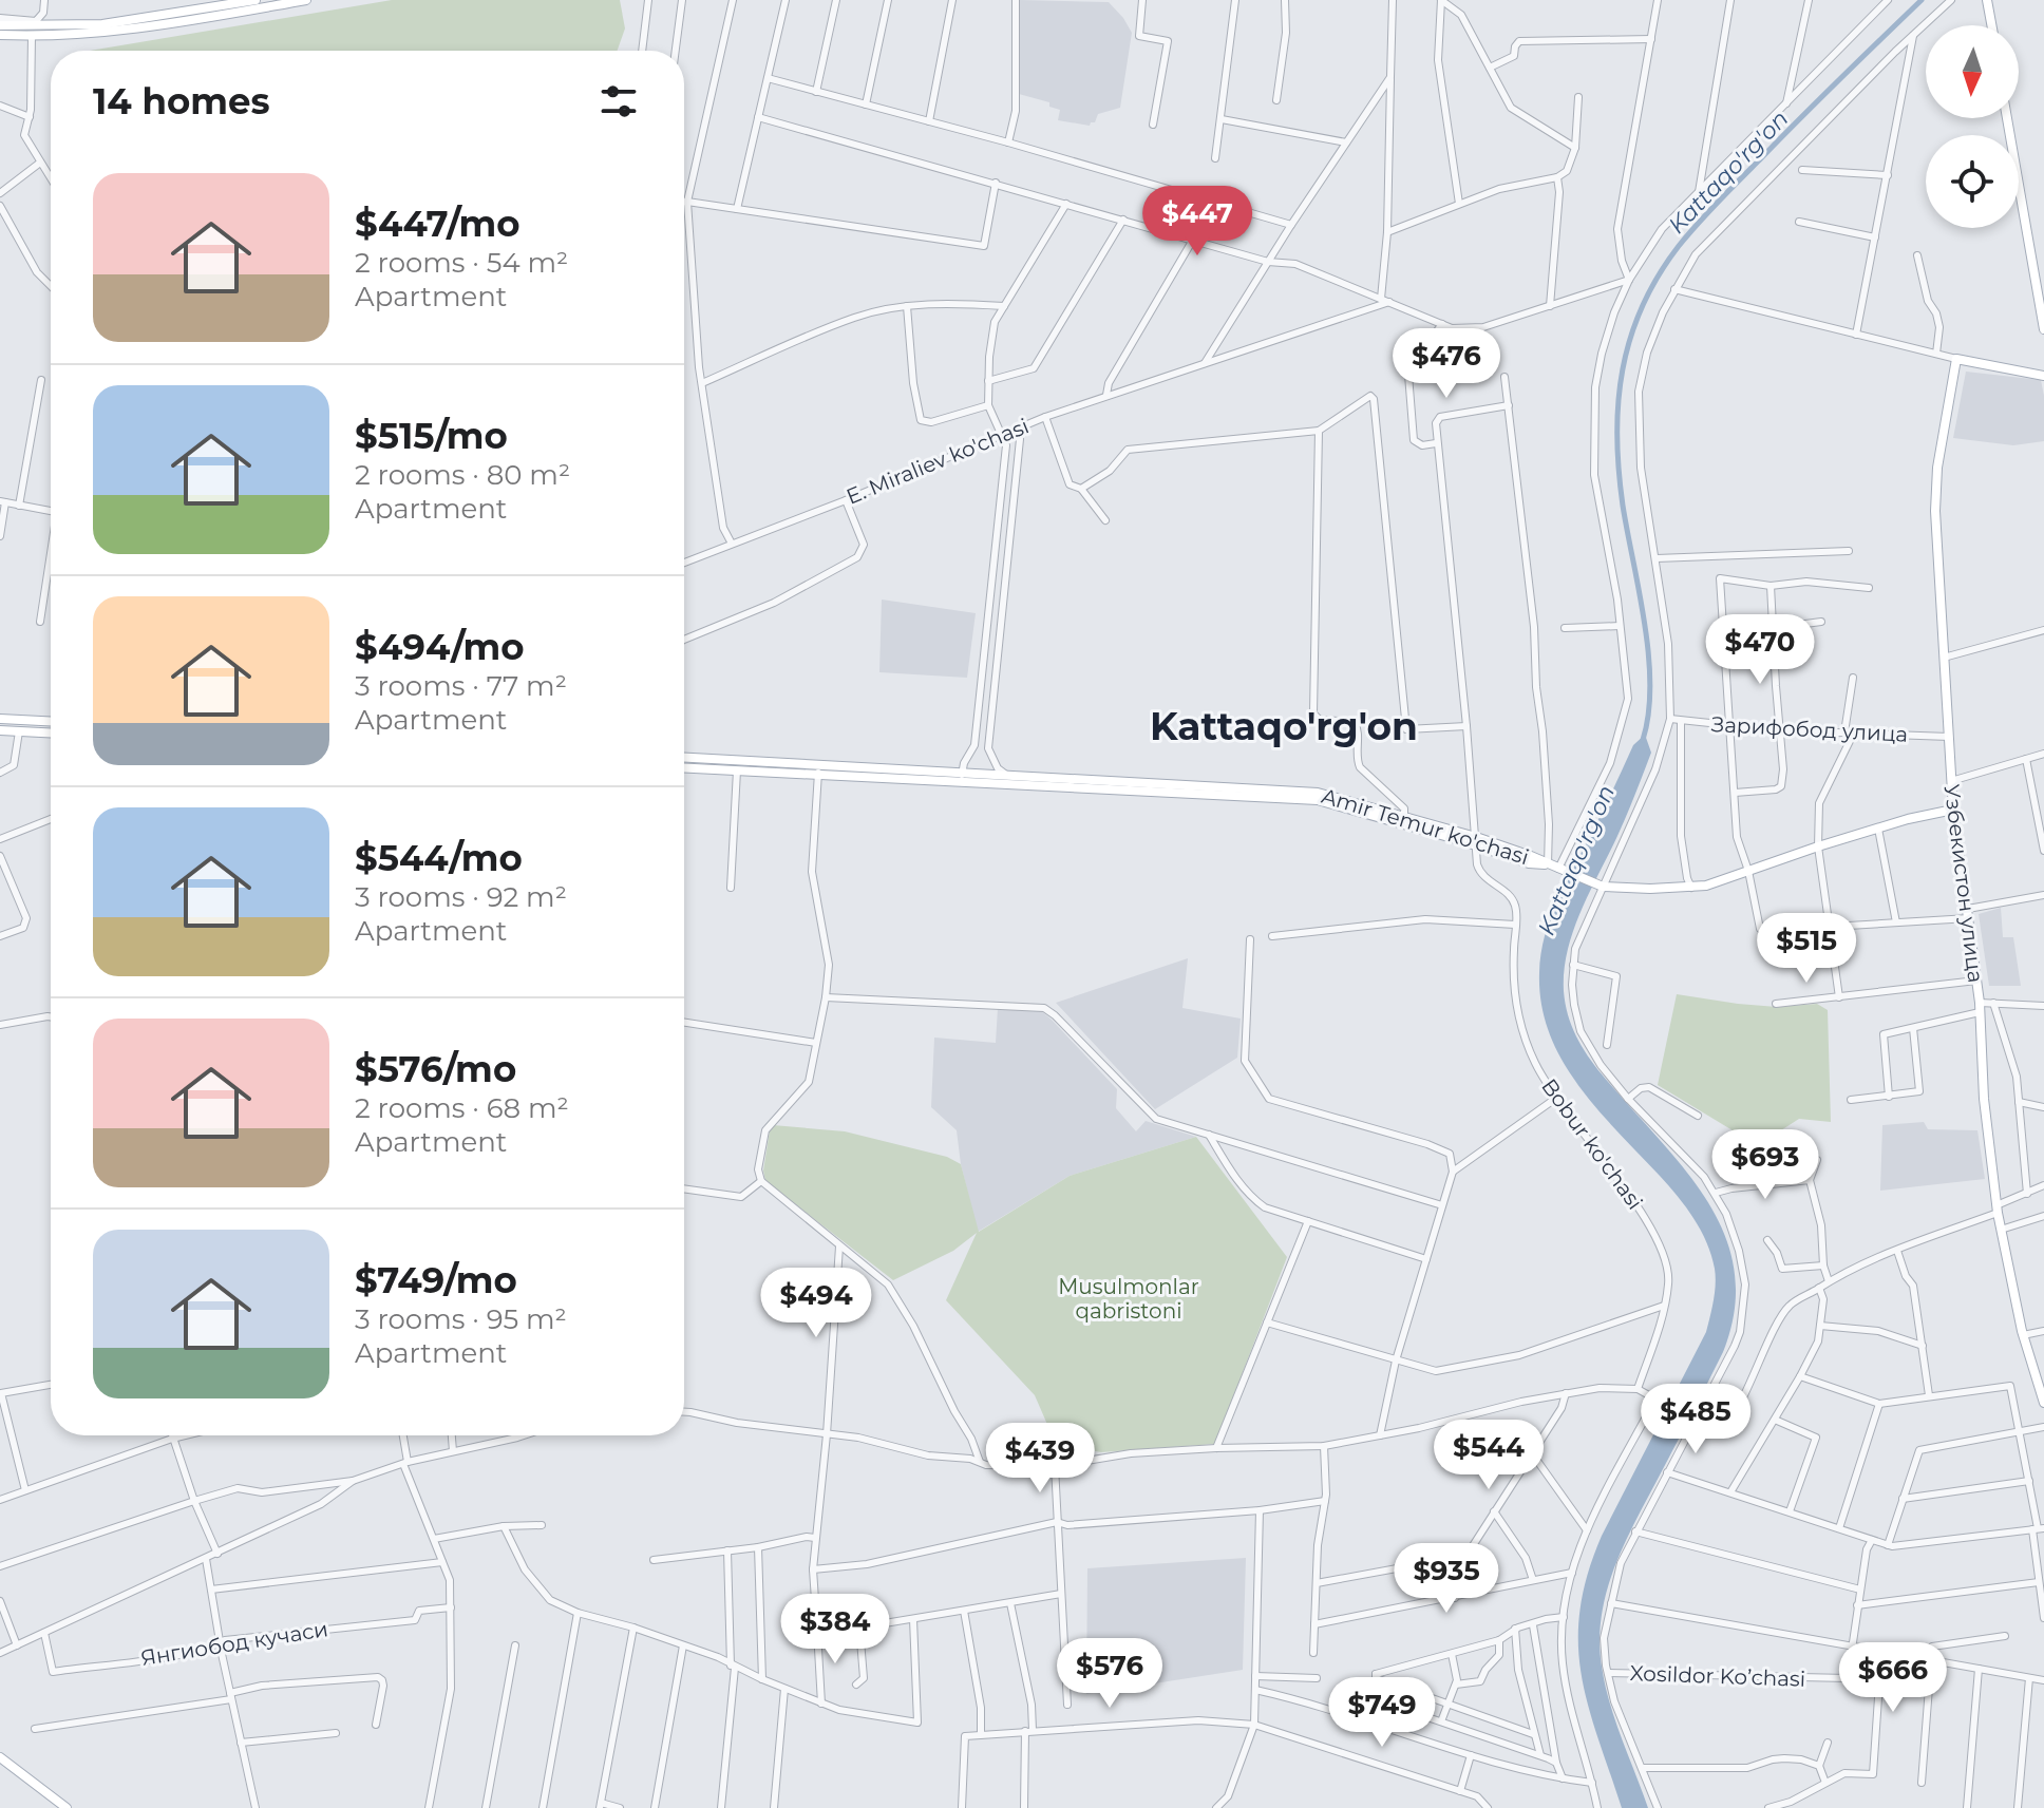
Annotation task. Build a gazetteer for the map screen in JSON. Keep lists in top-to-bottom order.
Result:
{
  "streets": {
    "main road": ["Amir Temur ko'chasi", "Узбекистон улица"],
    "street": [
      "E. Miraliev ko'chasi",
      "Зарифобод улица",
      "Bobur ko'chasi",
      "Янгиобод кучаси",
      "Xosildor Ko’chasi"
    ]
  },
  "crossings": [
    ["Зарифобод улица", "Узбекистон улица"],
    ["Amir Temur ko'chasi", "Bobur ko'chasi"]
  ],
  "districts": ["Kattaqo'rg'on"],
  "water": ["Kattaqo'rg'on"],
  "parks": ["Musulmonlar qabristoni"],
  "north": "bottom",
  "page": {
    "heading": "14 homes",
    "list": [
      {
        "name": "$447/mo",
        "note": "2 rooms · 54 m² · Apartment"
      },
      {
        "name": "$515/mo",
        "note": "2 rooms · 80 m² · Apartment"
      },
      {
        "name": "$494/mo",
        "note": "3 rooms · 77 m² · Apartment"
      },
      {
        "name": "$544/mo",
        "note": "3 rooms · 92 m² · Apartment"
      },
      {
        "name": "$576/mo",
        "note": "2 rooms · 68 m² · Apartment"
      },
      {
        "name": "$749/mo",
        "note": "3 rooms · 95 m² · Apartment"
      }
    ],
    "price": [
      "$447",
      "$476",
      "$470",
      "$515",
      "$693",
      "$494",
      "$485",
      "$544",
      "$439",
      "$935",
      "$384",
      "$576",
      "$666",
      "$749"
    ]
  }
}
